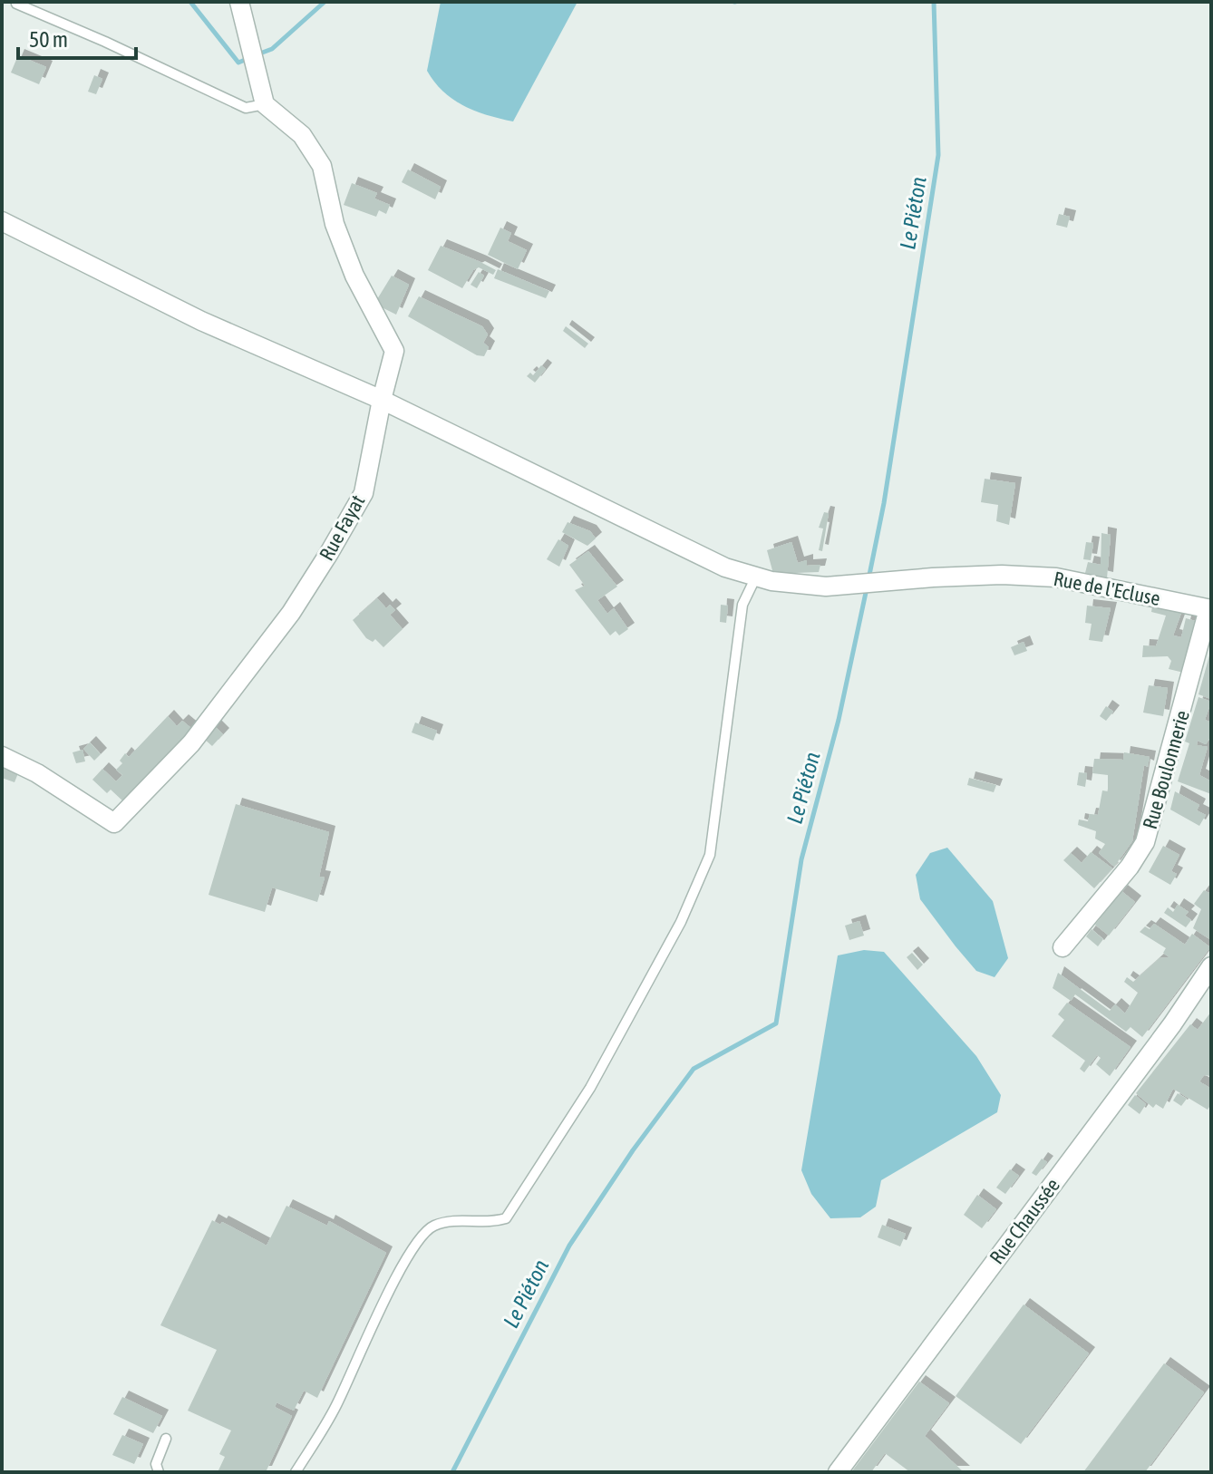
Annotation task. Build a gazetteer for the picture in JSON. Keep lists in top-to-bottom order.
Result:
{
  "streets": {
    "street": [
      "Rue Fayat",
      "Rue de l'Ecluse",
      "Rue Boulonnerie",
      "Rue Chaussée"
    ]
  },
  "crossings": [
    ["Rue de l'Ecluse", "Rue Boulonnerie"]
  ],
  "water": ["Le Piéton"],
  "scale_bar": "50 m"
}
